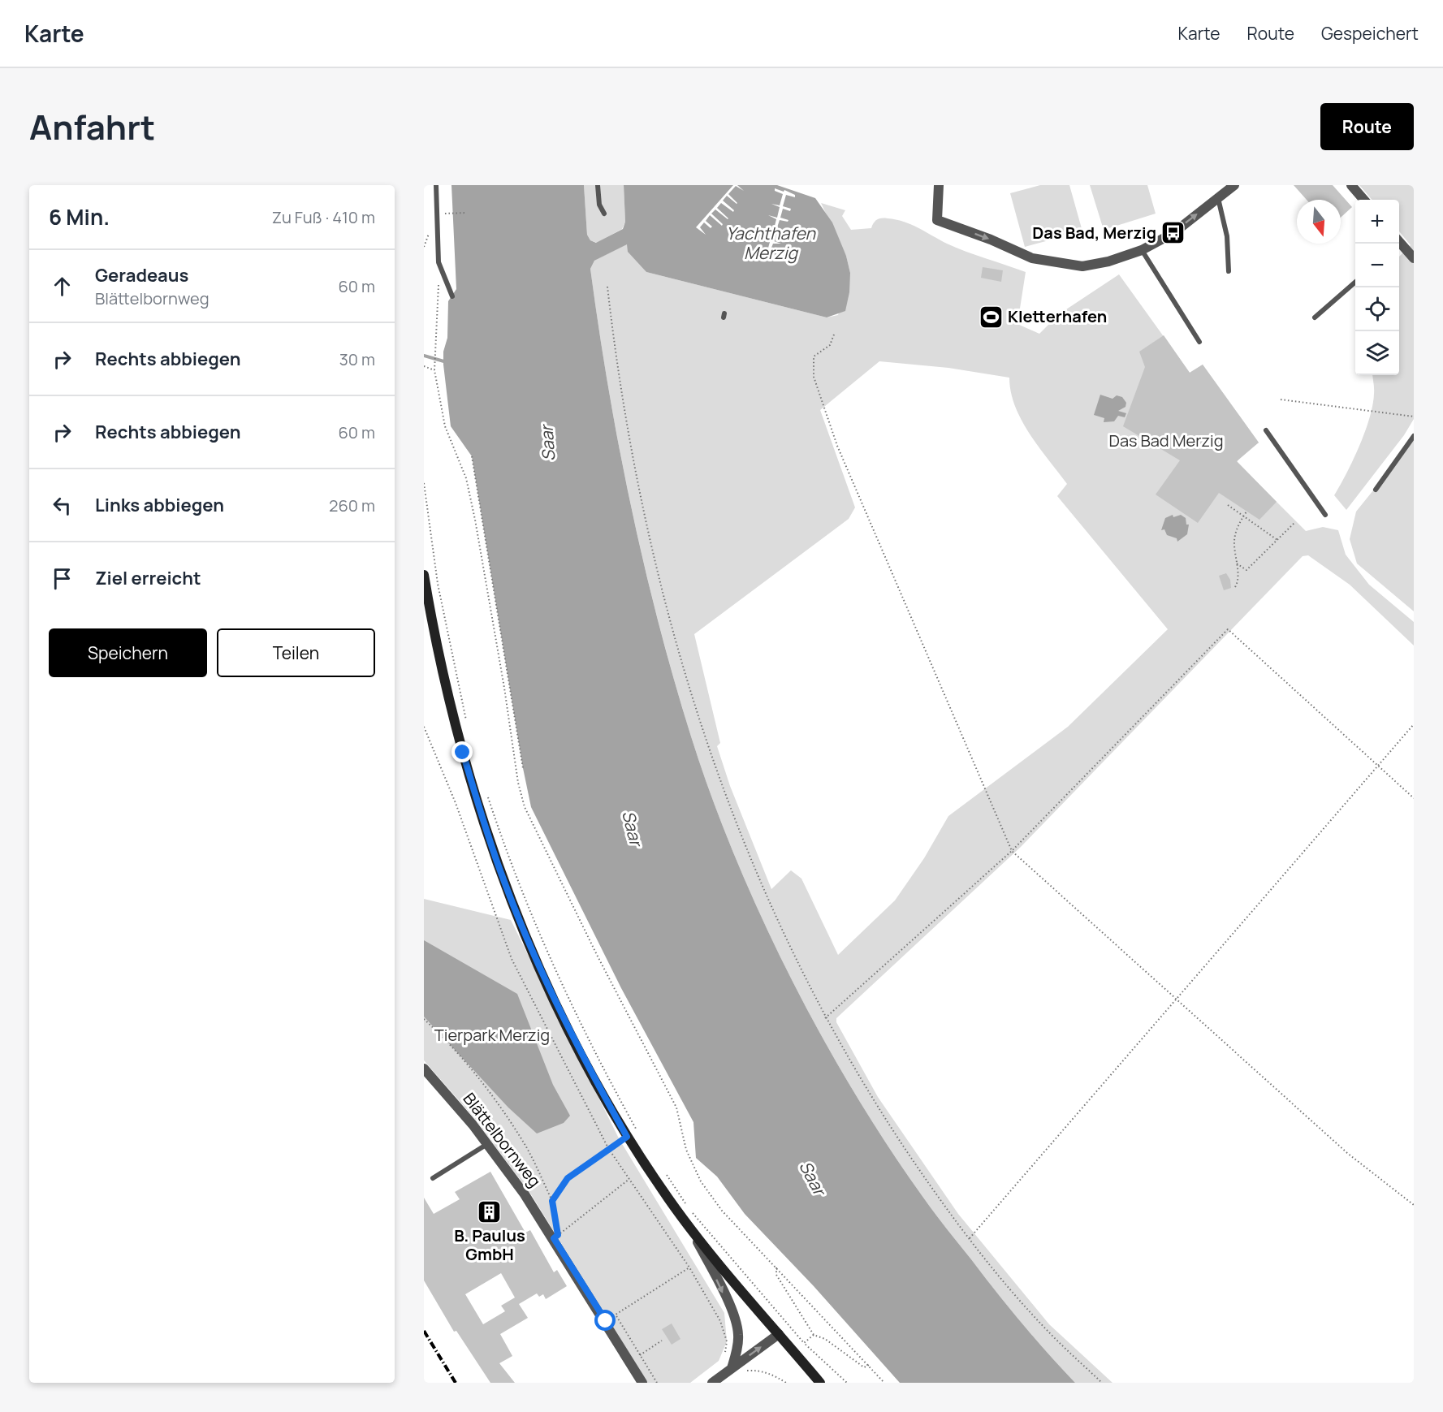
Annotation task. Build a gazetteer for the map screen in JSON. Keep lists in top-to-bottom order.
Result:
{
  "streets": {
    "street": ["Blättelbornweg"]
  },
  "water": ["Yachthafen Merzig", "Saar"],
  "parks": ["Das Bad Merzig", "Tierpark Merzig"],
  "places": {
    "bus stop": ["Das Bad, Merzig"],
    "sports": ["Kletterhafen"],
    "building": ["B. Paulus GmbH"]
  },
  "north": "bottom",
  "page": {
    "header": "Karte",
    "nav": ["Karte", "Route", "Gespeichert"],
    "title": "Anfahrt",
    "buttons": [
      "Route",
      ["Speichern", "Teilen"]
    ],
    "heading": ["6 Min.", "Zu Fuß · 410 m"],
    "map_buttons": ["+", "−"],
    "list": [
      ["Geradeaus", "Blättelbornweg", "60 m"],
      ["Rechts abbiegen", "30 m"],
      ["Rechts abbiegen", "60 m"],
      ["Links abbiegen", "260 m"],
      "Ziel erreicht"
    ]
  }
}
